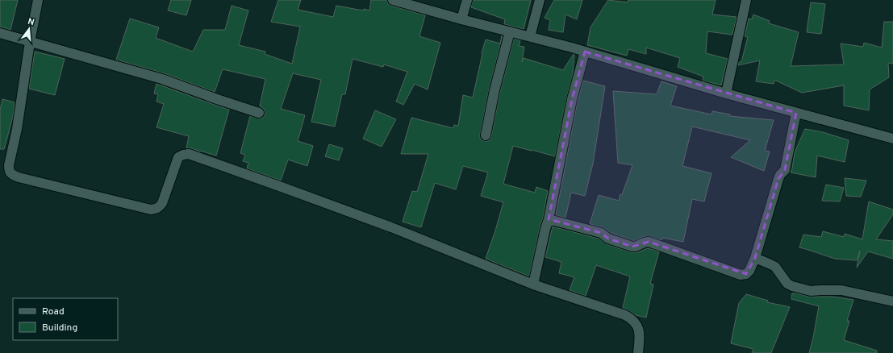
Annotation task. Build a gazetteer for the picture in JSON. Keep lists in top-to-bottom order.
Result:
{
  "legend": ["Road", "Building"],
  "north": "top"
}
